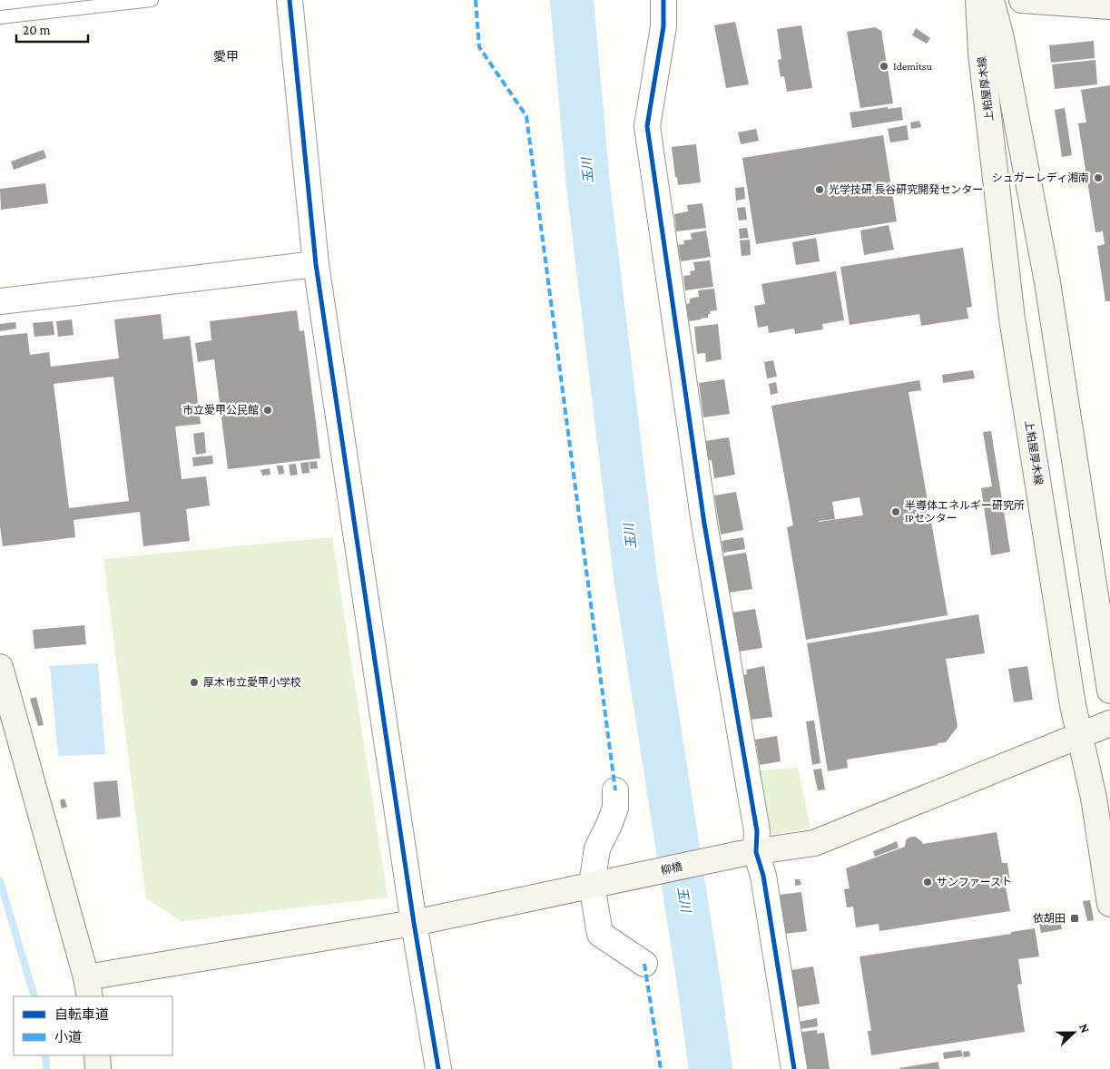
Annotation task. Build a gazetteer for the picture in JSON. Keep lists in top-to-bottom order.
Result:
{
  "streets": {
    "main road": ["上粕屋厚木線", "柳橋"]
  },
  "crossings": [
    ["上粕屋厚木線", "柳橋"]
  ],
  "districts": ["愛甲"],
  "water": ["玉川"],
  "places": {
    "other": [
      "Idemitsu",
      "シュガーレディ湘南",
      "光学技研 長谷研究開発センター",
      "市立愛甲公民館",
      "半導体エネルギー研究所 IPセンター",
      "厚木市立愛甲小学校",
      "サンファースト"
    ],
    "transit": ["依胡田"]
  },
  "legend": ["自転車道", "小道"],
  "scale_bar": "20 m",
  "north": "right"
}
